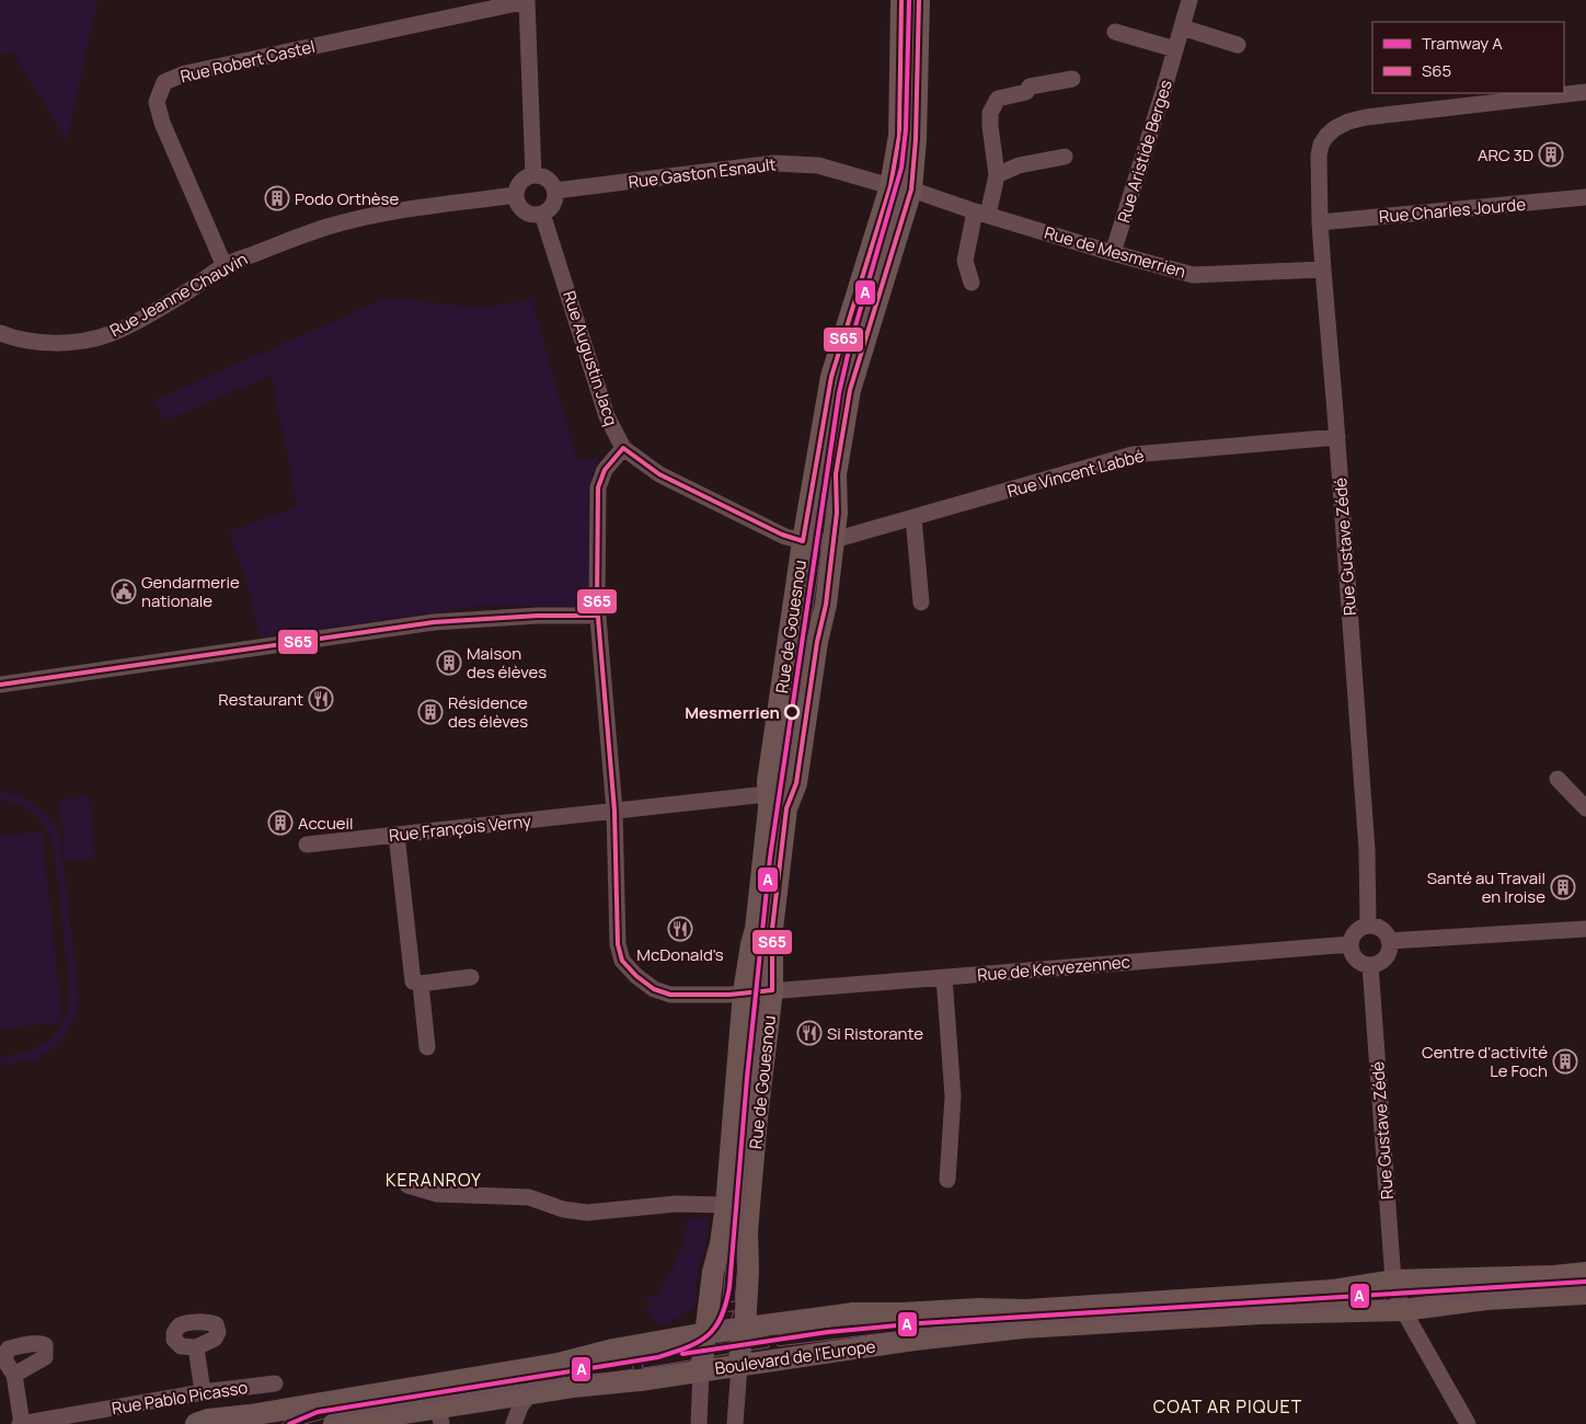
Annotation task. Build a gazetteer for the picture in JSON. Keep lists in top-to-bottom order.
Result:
{
  "streets": {
    "main road": ["Rue de Gouesnou", "Boulevard de l'Europe"],
    "street": [
      "Rue Robert Castel",
      "Rue Aristide Berges",
      "Rue Gaston Esnault",
      "Rue Charles Jourde",
      "Rue de Mesmerrien",
      "Rue Jeanne Chauvin",
      "Rue Augustin Jacq",
      "Rue Vincent Labbé",
      "Rue Gustave Zédé",
      "Rue François Verny",
      "Rue de Kervezennec",
      "Rue Pablo Picasso"
    ]
  },
  "crossings": [
    ["Rue Robert Castel", "Rue Jeanne Chauvin"],
    ["Rue Aristide Berges", "Rue de Mesmerrien"],
    ["Rue Gaston Esnault", "Rue de Mesmerrien"],
    ["Rue Gaston Esnault", "Rue Jeanne Chauvin"],
    ["Rue Gaston Esnault", "Rue Augustin Jacq"],
    ["Rue Gaston Esnault", "Rue de Gouesnou"],
    ["Rue Charles Jourde", "Rue Gustave Zédé"],
    ["Rue de Mesmerrien", "Rue Gustave Zédé"],
    ["Rue de Mesmerrien", "Rue de Gouesnou"],
    ["Rue Jeanne Chauvin", "Rue Augustin Jacq"],
    ["Rue Augustin Jacq", "Rue Vincent Labbé"],
    ["Rue Augustin Jacq", "Rue de Gouesnou"],
    ["Rue Vincent Labbé", "Rue Gustave Zédé"],
    ["Rue Vincent Labbé", "Rue de Gouesnou"],
    ["Rue Gustave Zédé", "Rue de Kervezennec"],
    ["Rue Gustave Zédé", "Boulevard de l'Europe"],
    ["Rue de Gouesnou", "Rue François Verny"],
    ["Rue de Gouesnou", "Rue de Kervezennec"],
    ["Rue de Gouesnou", "Boulevard de l'Europe"],
    ["Rue François Verny", "Rue de Kervezennec"]
  ],
  "districts": ["KERANROY", "COAT AR PIQUET"],
  "places": {
    "building": [
      "ARC 3D",
      "Podo Orthèse",
      "Maison des élèves",
      "Résidence des élèves",
      "Accueil",
      "Santé au Travail en Iroise",
      "Centre d'activité Le Foch"
    ],
    "public building": ["Gendarmerie nationale"],
    "restaurant": ["Restaurant", "McDonald's", "Si Ristorante"],
    "other": ["Mesmerrien"]
  },
  "lines": ["tram line A", "transit line S65"],
  "legend": ["Tramway A", "S65"]
}
